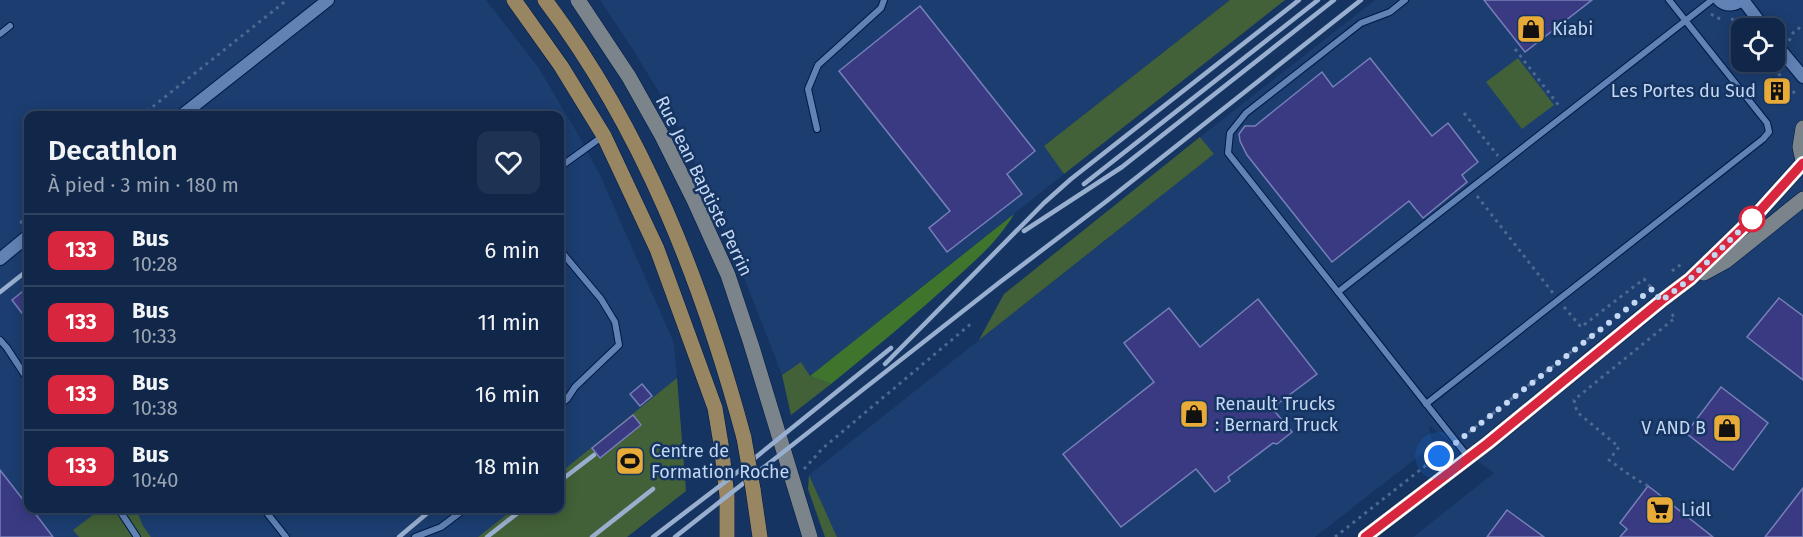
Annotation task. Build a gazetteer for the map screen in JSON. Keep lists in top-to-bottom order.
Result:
{
  "streets": {
    "main road": ["Rue Jean Baptiste Perrin"]
  },
  "places": {
    "shop": ["Kiabi", "Renault Trucks : Bernard Truck", "V AND B"],
    "building": ["Les Portes du Sud"],
    "sports": ["Centre de Formation Roche"],
    "supermarket": ["Lidl"]
  },
  "lines": ["bus line 133"],
  "page": {
    "heading": ["Decathlon", "À pied · 3 min · 180 m"],
    "list": [
      {
        "mark": "133",
        "name": "Bus",
        "note": "10:28",
        "value": "6 min"
      },
      {
        "mark": "133",
        "name": "Bus",
        "note": "10:33",
        "value": "11 min"
      },
      {
        "mark": "133",
        "name": "Bus",
        "note": "10:38",
        "value": "16 min"
      },
      {
        "mark": "133",
        "name": "Bus",
        "note": "10:40",
        "value": "18 min"
      }
    ]
  }
}
